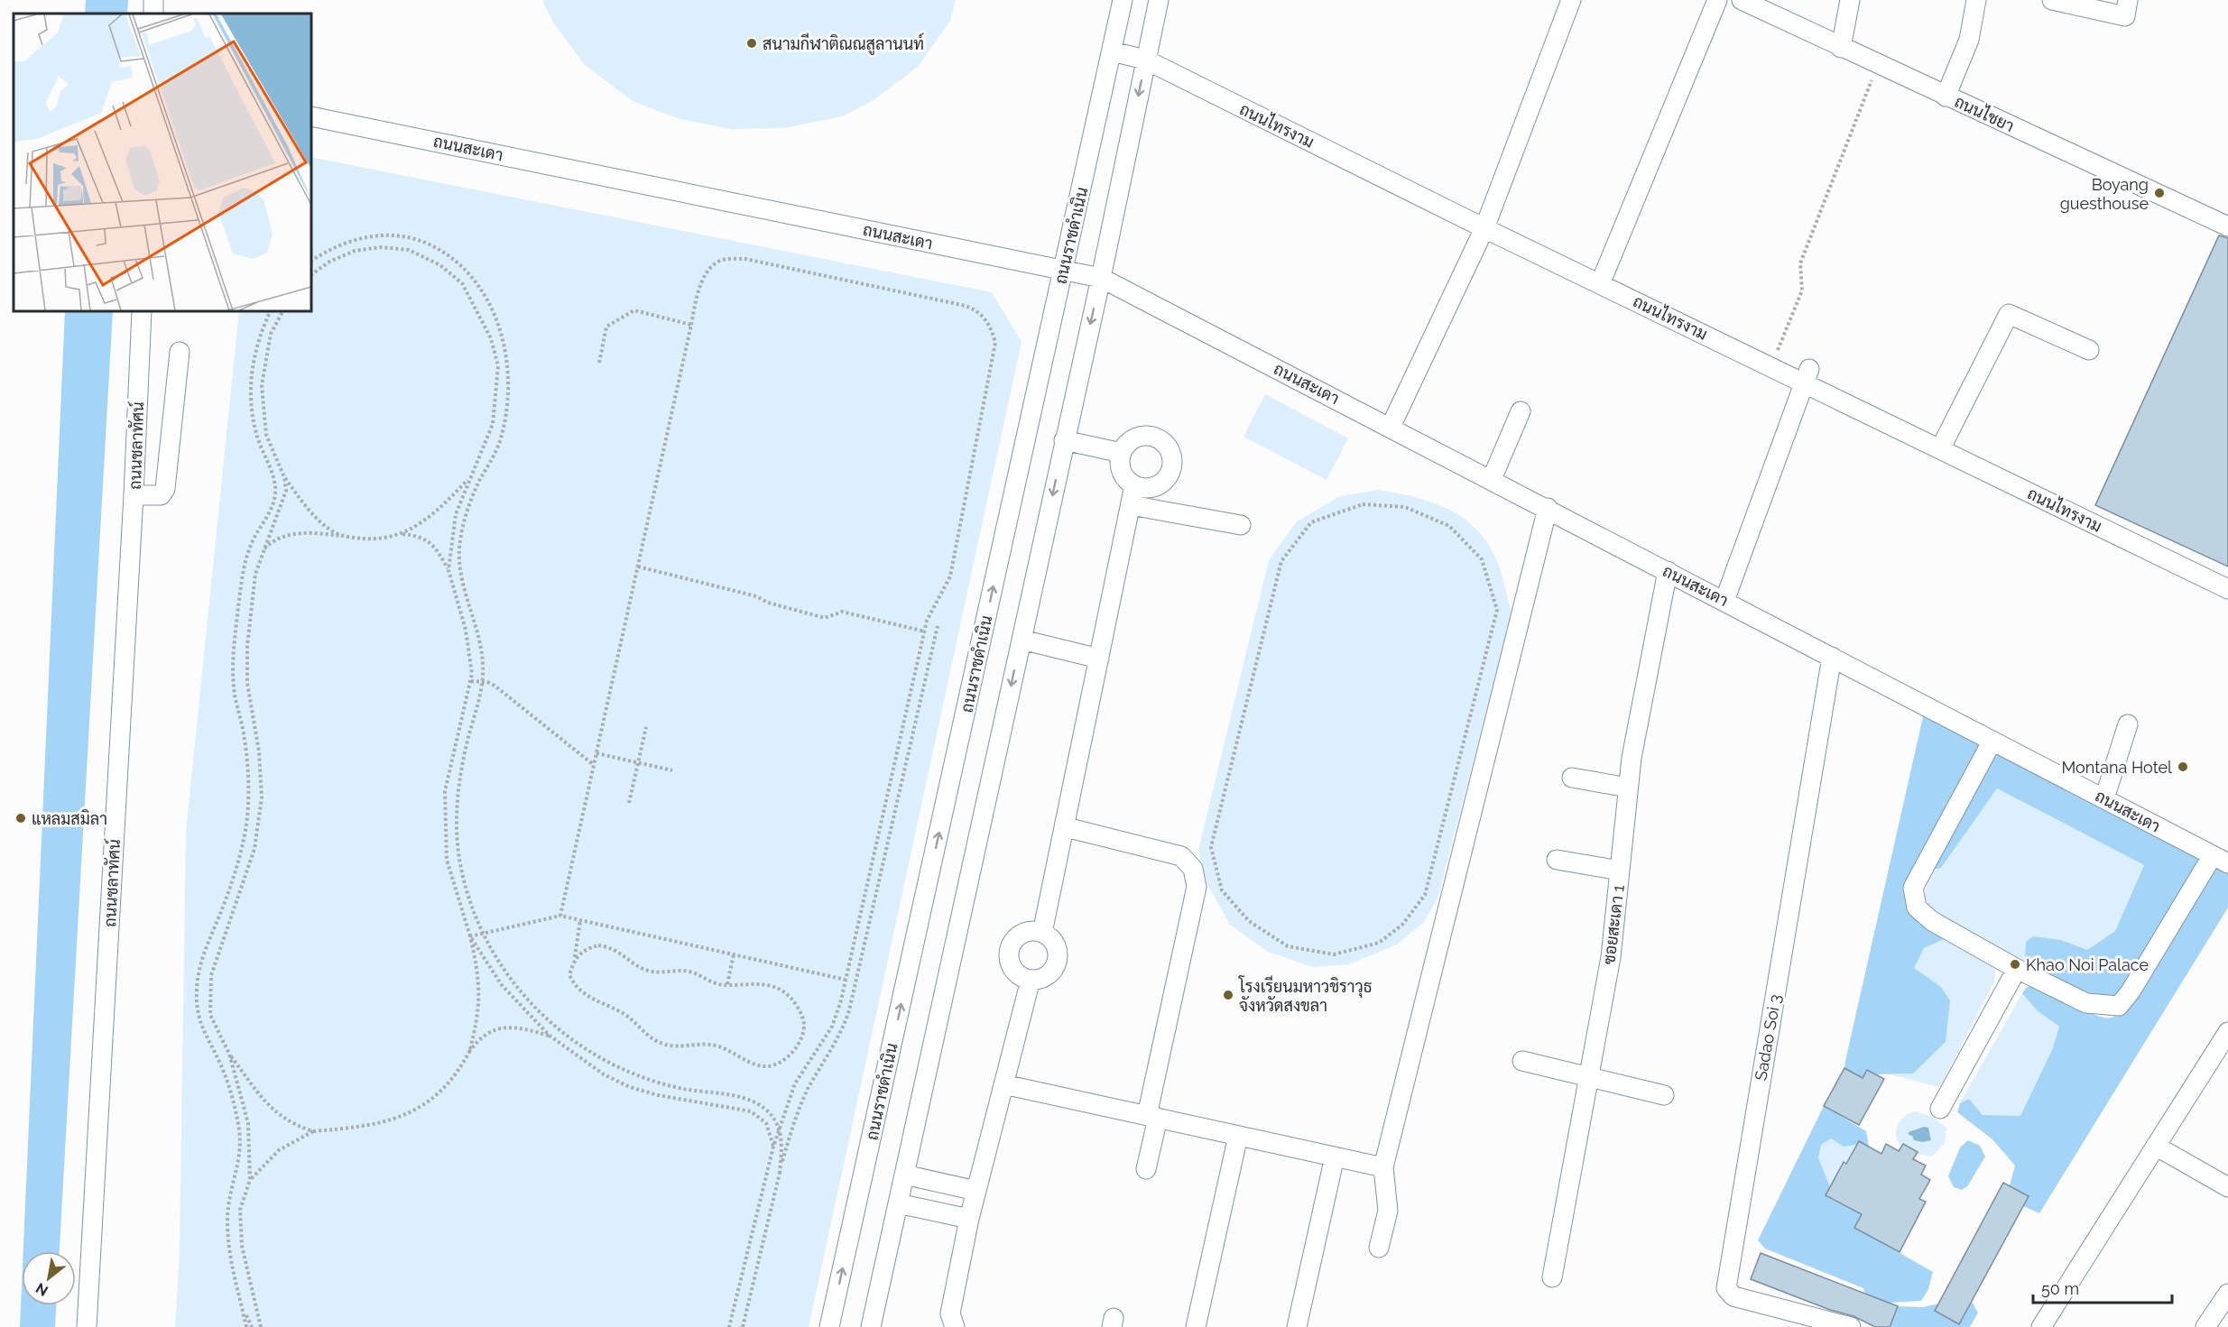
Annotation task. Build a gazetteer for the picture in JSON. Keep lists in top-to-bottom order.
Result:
{
  "streets": {
    "street": [
      "ถนนไชยา",
      "ถนนไทรงาม",
      "ถนนสะเดา",
      "ถนนราชดำเนิน",
      "ถนนชลาทัศน์",
      "ซอยสะเดา 1",
      "Sadao Soi 3"
    ]
  },
  "crossings": [
    ["ถนนไทรงาม", "ถนนราชดำเนิน"],
    ["ถนนสะเดา", "ถนนราชดำเนิน"],
    ["ถนนสะเดา", "ซอยสะเดา 1"],
    ["ถนนสะเดา", "Sadao Soi 3"]
  ],
  "places": [
    "สนามกีฬาติณณสูลานนท์",
    "Boyang guesthouse",
    "Montana Hotel",
    "แหลมสมิลา",
    "Khao Noi Palace",
    "โรงเรียนมหาวชิราวุธ จังหวัดสงขลา"
  ],
  "scale_bar": "50 m",
  "north": "bottom left"
}
